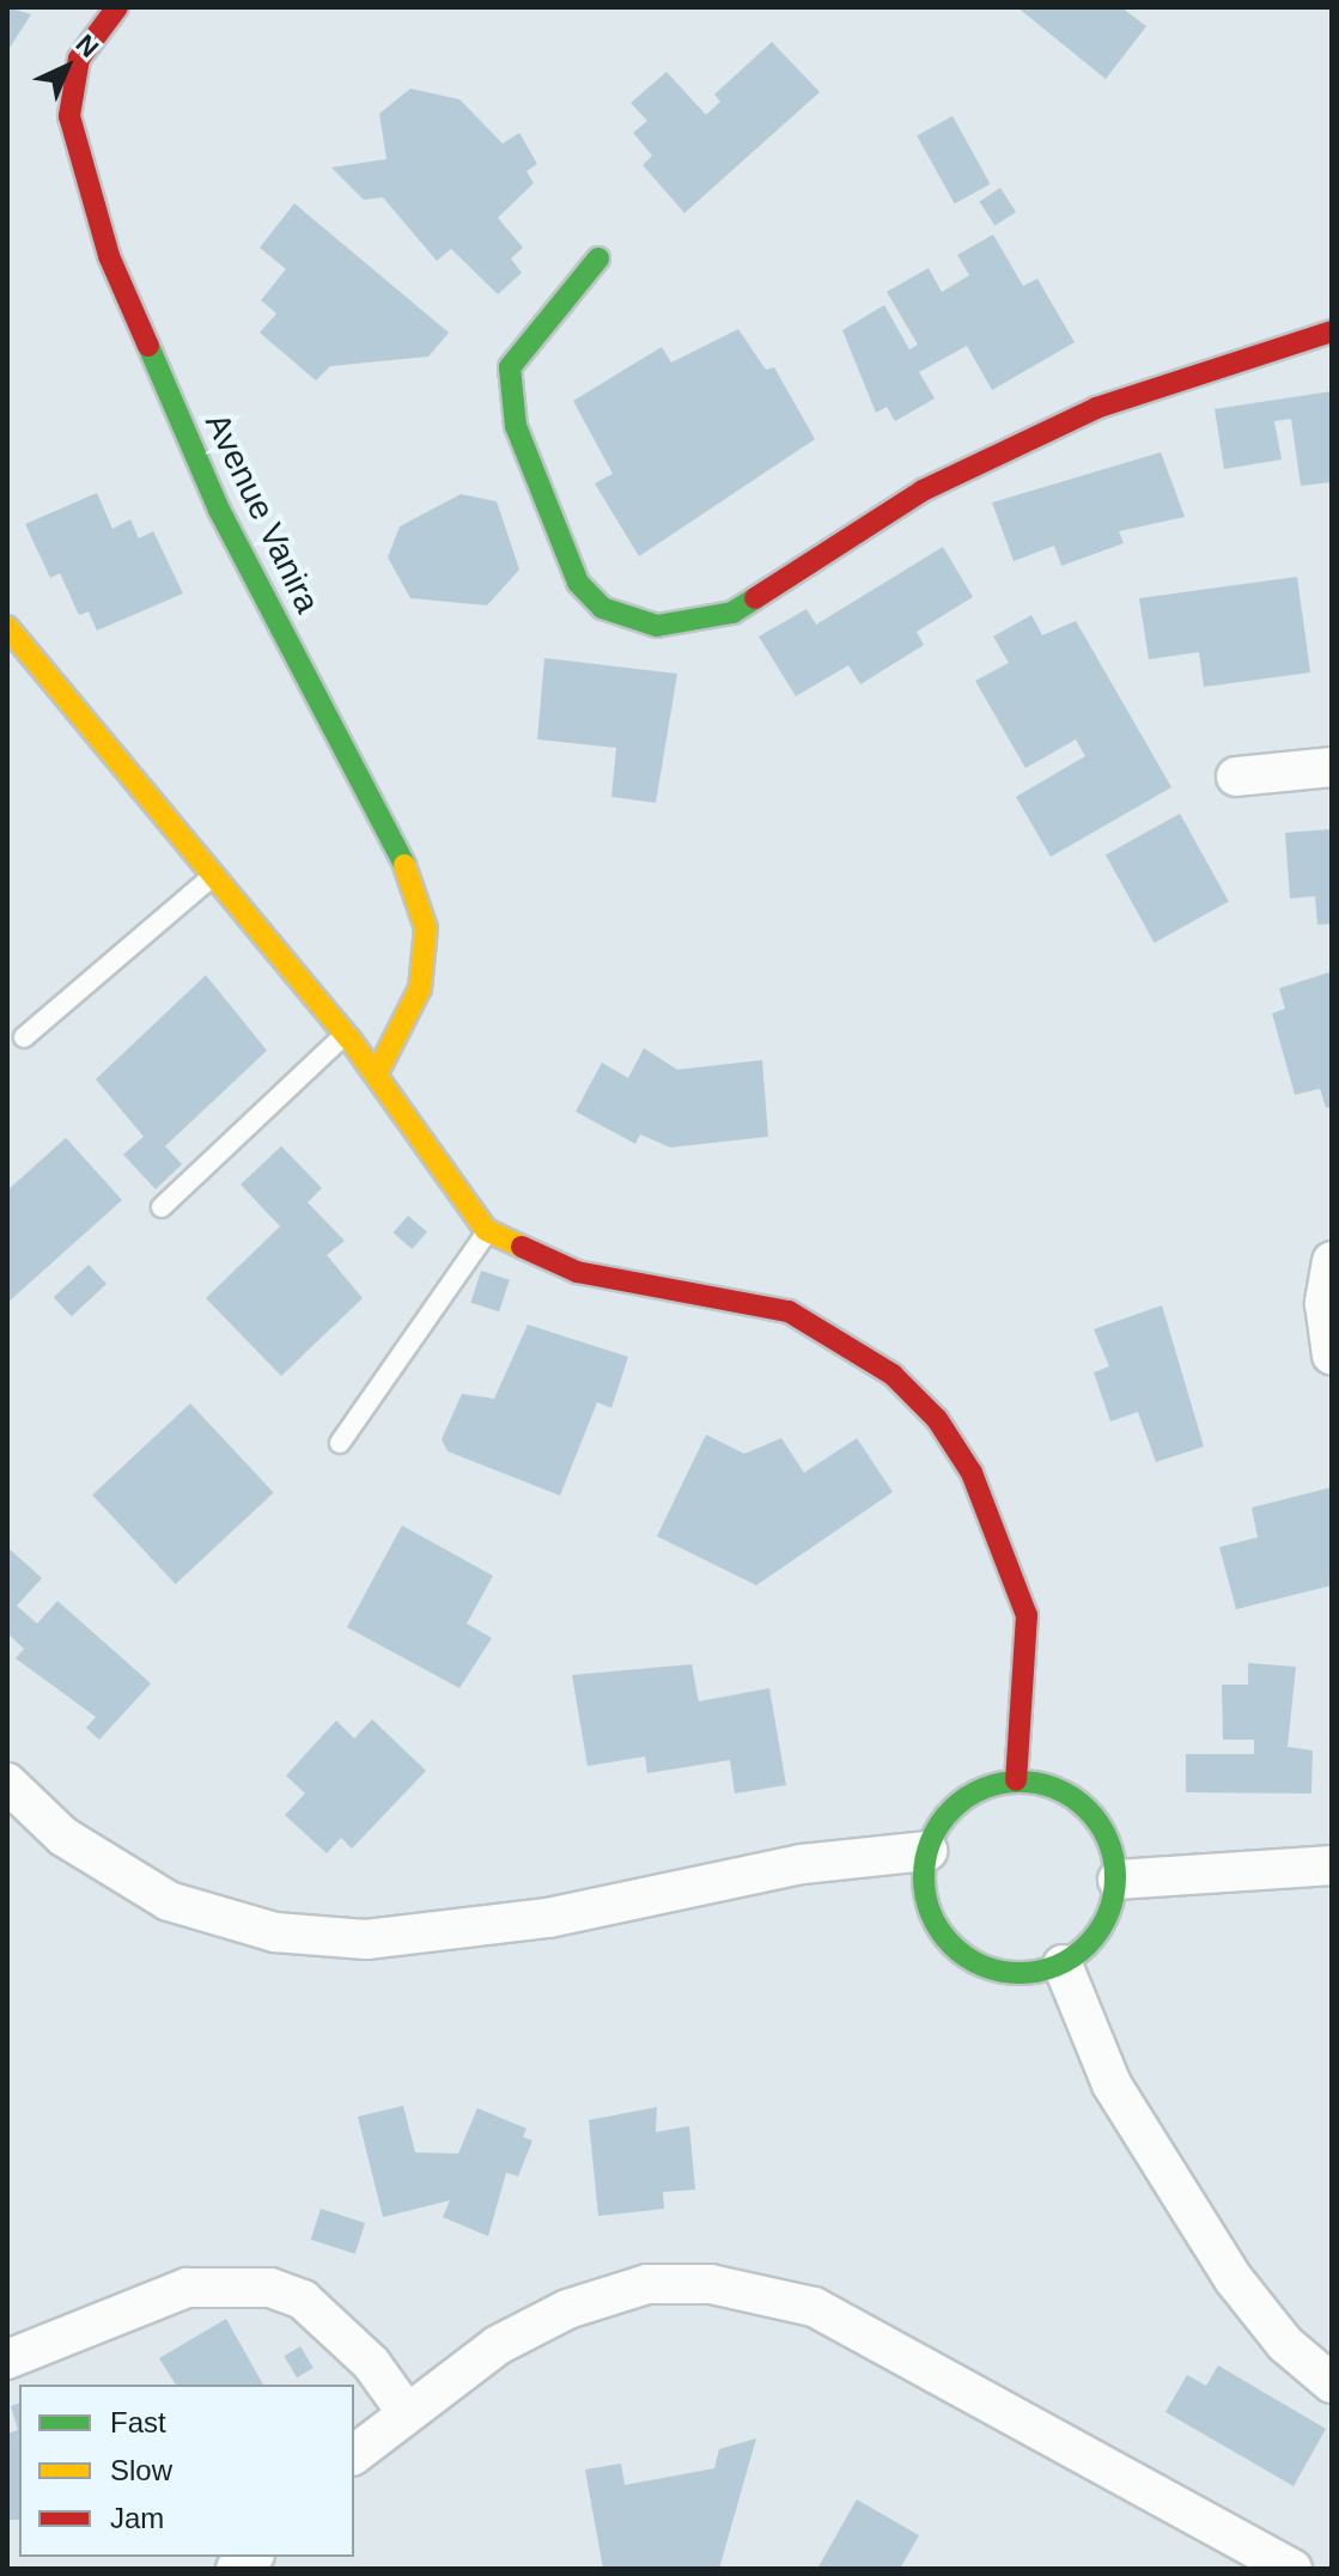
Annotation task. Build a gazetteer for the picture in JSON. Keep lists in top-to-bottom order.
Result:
{
  "streets": {
    "street": ["Avenue Vanira"]
  },
  "legend": ["Fast", "Slow", "Jam"],
  "north": "top right"
}
